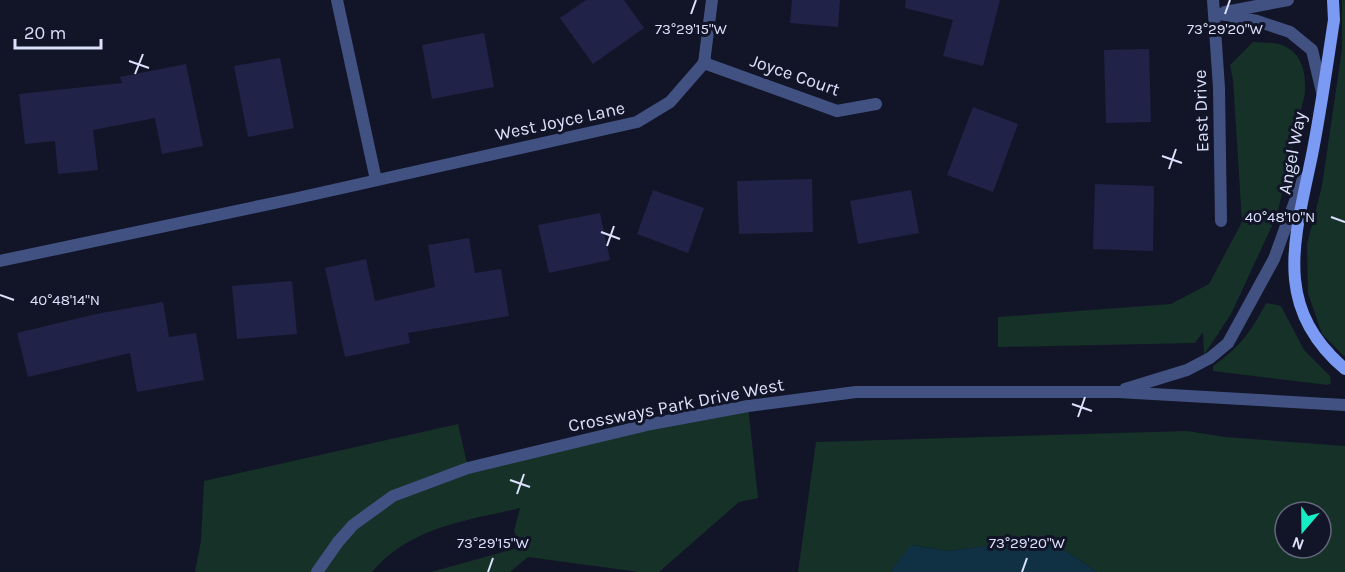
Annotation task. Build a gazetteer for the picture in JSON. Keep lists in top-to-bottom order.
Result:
{
  "streets": {
    "main road": ["Angel Way"],
    "street": [
      "Joyce Court",
      "East Drive",
      "West Joyce Lane",
      "Crossways Park Drive West"
    ]
  },
  "crossings": [
    ["Joyce Court", "West Joyce Lane"],
    ["Angel Way", "Crossways Park Drive West"]
  ],
  "scale_bar": "20 m",
  "north": "bottom",
  "coordinates": [
    "73°29'15\"W",
    "73°29'20\"W",
    "40°48'10\"N",
    "40°48'14\"N"
  ]
}
